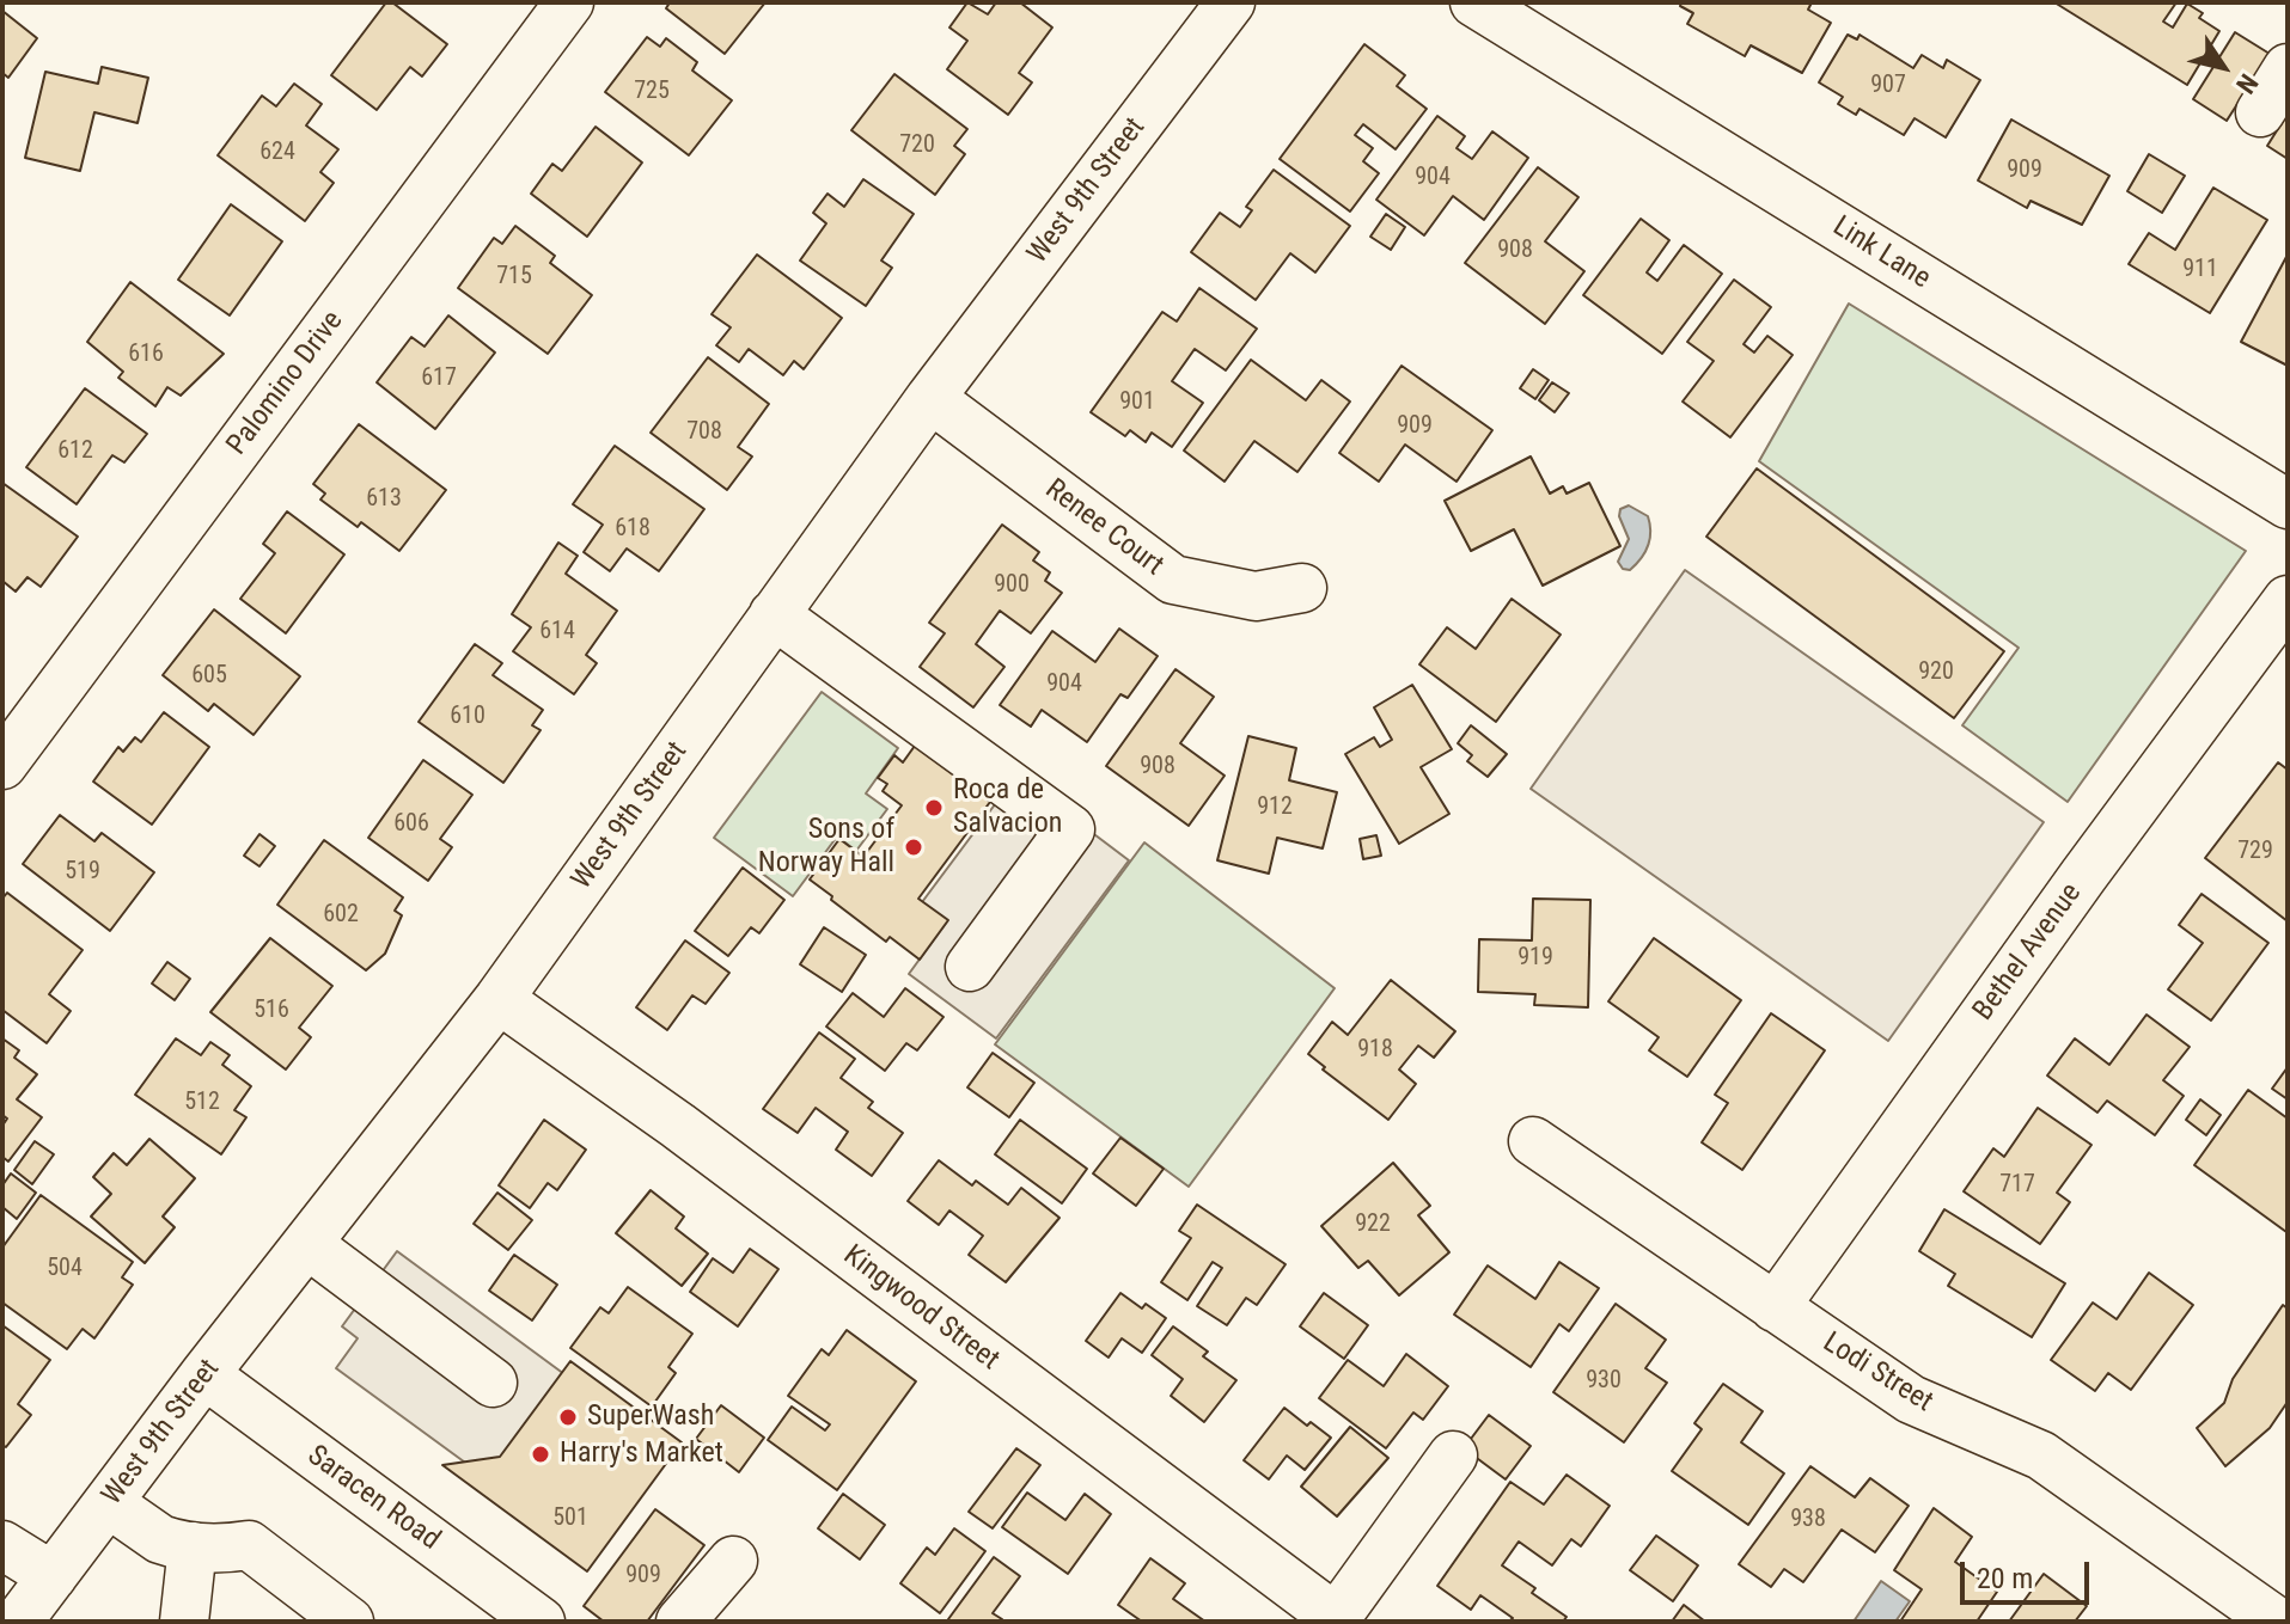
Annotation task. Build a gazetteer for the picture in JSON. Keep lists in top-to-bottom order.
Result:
{
  "streets": {
    "street": [
      "West 9th Street",
      "Link Lane",
      "Palomino Drive",
      "Renee Court",
      "Bethel Avenue",
      "Kingwood Street",
      "Lodi Street",
      "Saracen Road"
    ]
  },
  "crossings": [
    ["West 9th Street", "Renee Court"],
    ["West 9th Street", "Kingwood Street"],
    ["West 9th Street", "Saracen Road"],
    ["Bethel Avenue", "Lodi Street"]
  ],
  "places": [
    "Roca de Salvacion",
    "Sons of Norway Hall",
    "SuperWash",
    "Harry's Market"
  ],
  "house_numbers": [
    "907",
    "725",
    "720",
    "624",
    "909",
    "904",
    "908",
    "911",
    "715",
    "616",
    "617",
    "901",
    "909",
    "708",
    "612",
    "613",
    "618",
    "900",
    "614",
    "920",
    "605",
    "904",
    "610",
    "908",
    "912",
    "606",
    "729",
    "519",
    "602",
    "919",
    "516",
    "918",
    "512",
    "717",
    "922",
    "504",
    "930",
    "501",
    "938",
    "909"
  ],
  "scale_bar": "20 m",
  "north": "bottom right"
}
